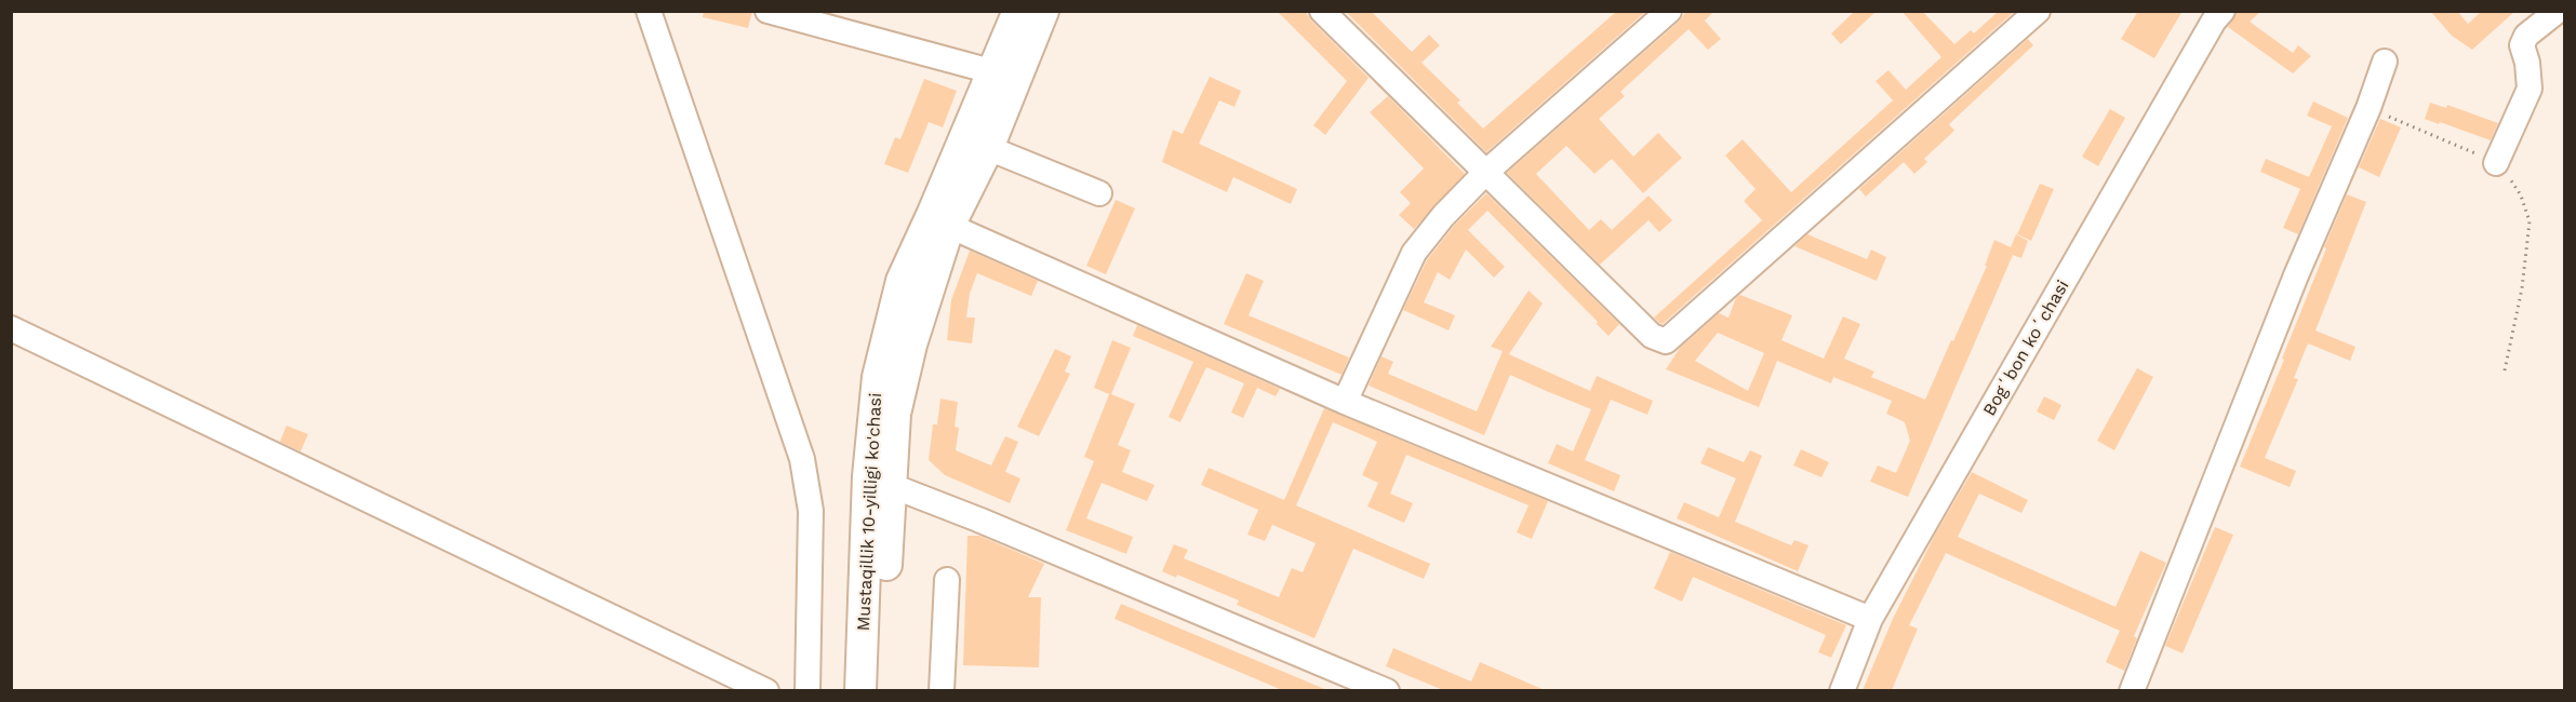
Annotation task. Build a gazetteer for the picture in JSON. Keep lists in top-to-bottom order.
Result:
{
  "streets": {
    "main road": ["Mustaqillik 10-yilligi ko'chasi"],
    "street": ["Bogʻbon koʻchasi"]
  }
}
